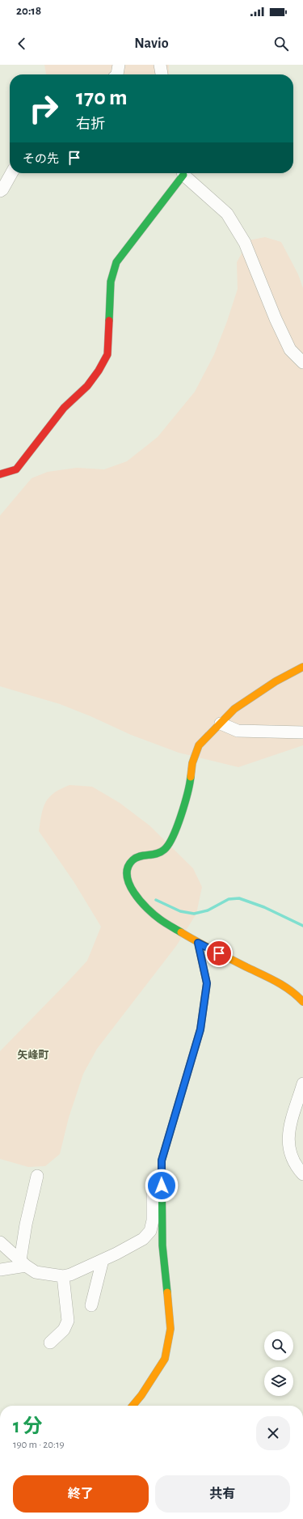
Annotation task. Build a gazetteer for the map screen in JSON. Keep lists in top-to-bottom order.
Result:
{
  "districts": ["矢峰町"],
  "page": {
    "status": "20:18",
    "header": "Navio",
    "turn": ["170 m", "右折"],
    "then": "その先",
    "heading": ["1 分", "190 m · 20:19"],
    "buttons": ["終了", "共有"]
  }
}
